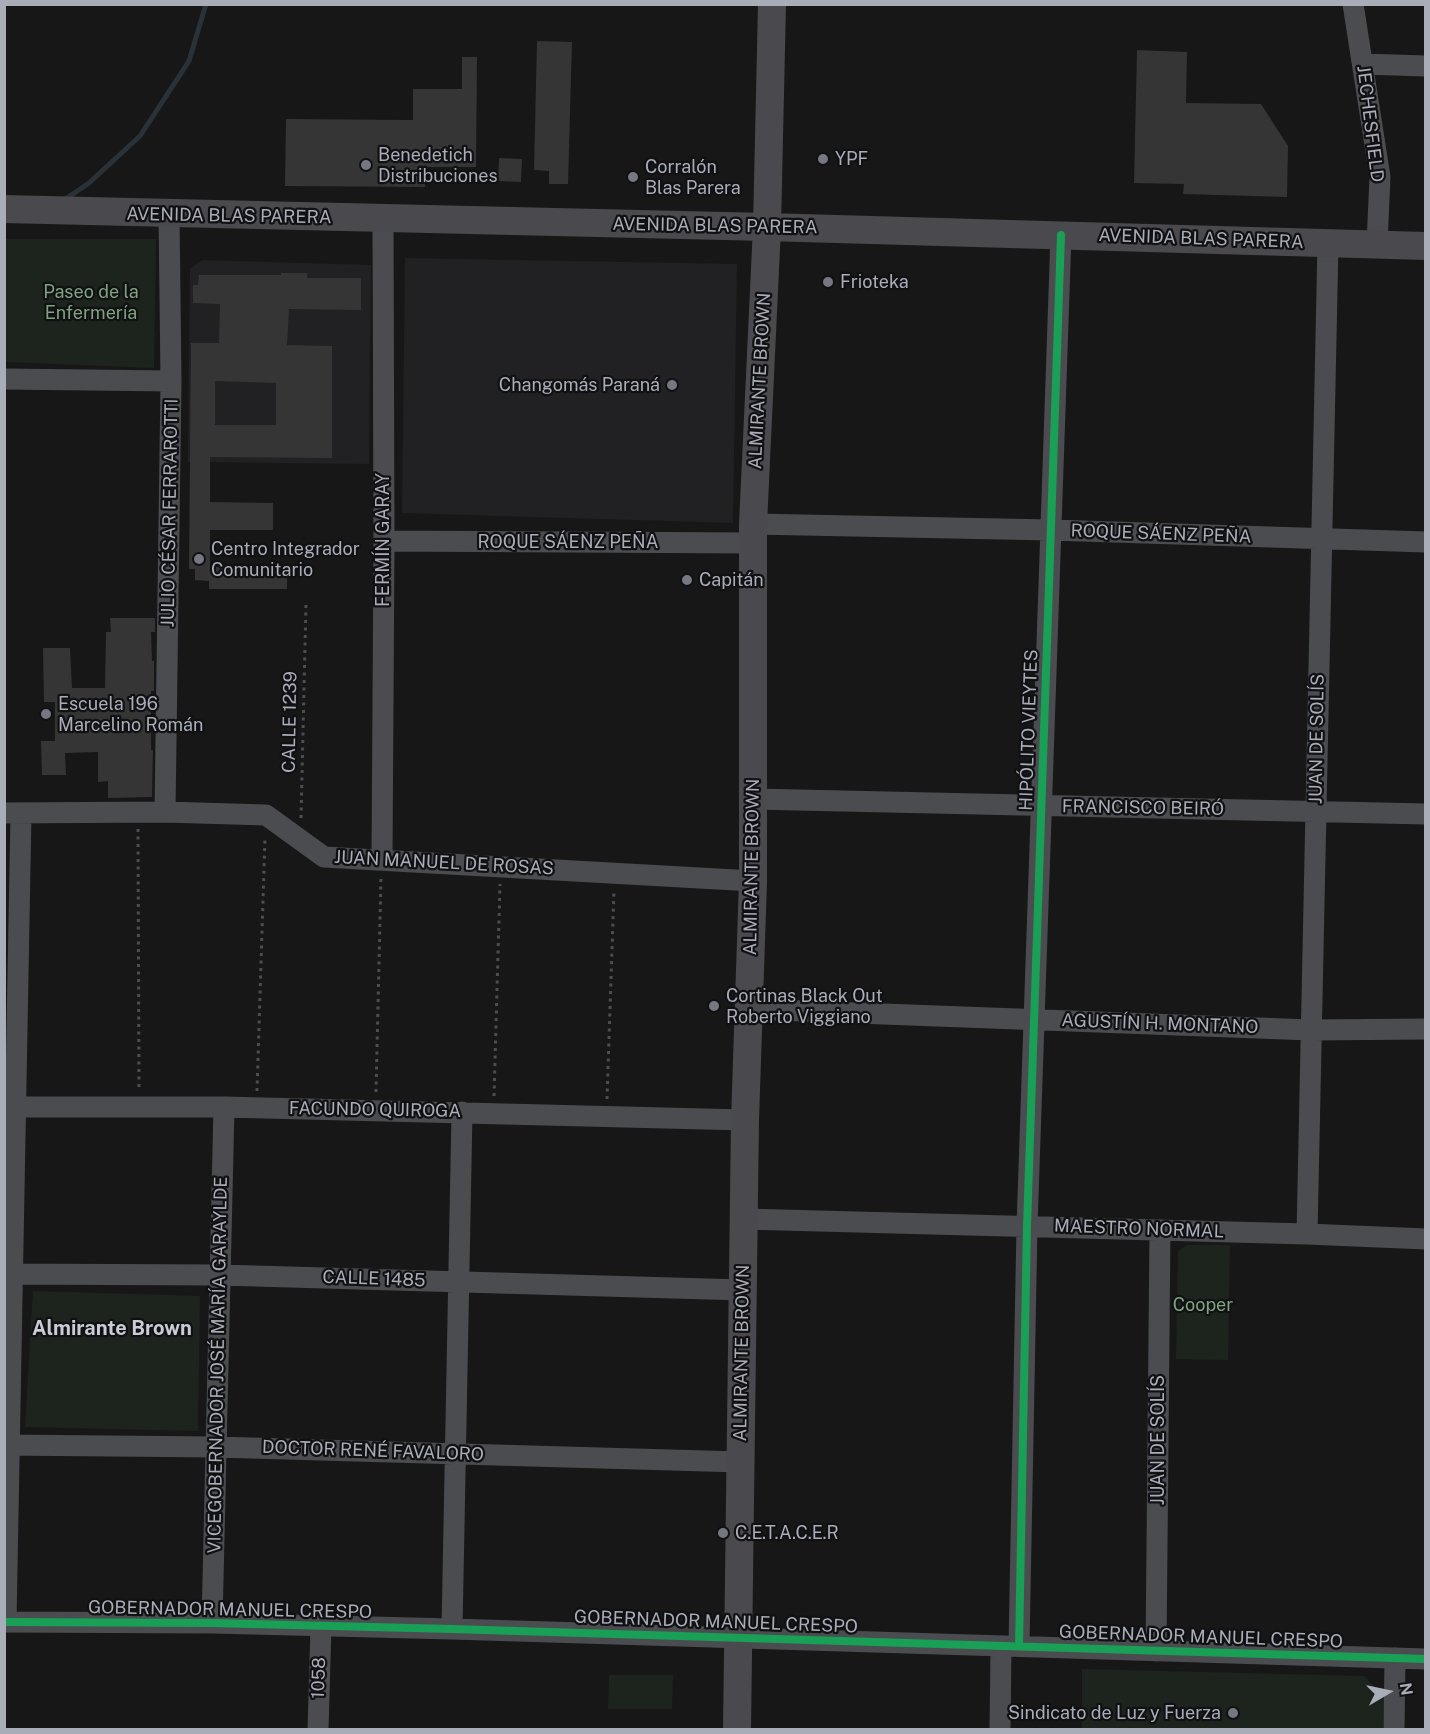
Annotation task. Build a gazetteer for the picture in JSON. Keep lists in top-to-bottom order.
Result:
{
  "streets": {
    "main road": ["AVENIDA BLAS PARERA", "ALMIRANTE BROWN"],
    "street": [
      "JECHESFIELD",
      "JULIO CÉSAR FERRAROTTI",
      "ROQUE SÁENZ PEÑA",
      "FERMÍN GARAY",
      "HIPÓLITO VIEYTES",
      "JUAN DE SOLÍS",
      "FRANCISCO BEIRÓ",
      "JUAN MANUEL DE ROSAS",
      "AGUSTÍN H. MONTANO",
      "FACUNDO QUIROGA",
      "MAESTRO NORMAL",
      "CALLE 1485",
      "VICEGOBERNADOR JOSÉ MARÍA GARAYLDE",
      "DOCTOR RENÉ FAVALORO",
      "GOBERNADOR MANUEL CRESPO",
      "1058"
    ],
    "path": ["CALLE 1239"]
  },
  "crossings": [
    ["JECHESFIELD", "AVENIDA BLAS PARERA"],
    ["AVENIDA BLAS PARERA", "ALMIRANTE BROWN"],
    ["AVENIDA BLAS PARERA", "JULIO CÉSAR FERRAROTTI"],
    ["AVENIDA BLAS PARERA", "FERMÍN GARAY"],
    ["AVENIDA BLAS PARERA", "HIPÓLITO VIEYTES"],
    ["AVENIDA BLAS PARERA", "JUAN DE SOLÍS"],
    ["ALMIRANTE BROWN", "ROQUE SÁENZ PEÑA"],
    ["ALMIRANTE BROWN", "FRANCISCO BEIRÓ"],
    ["ALMIRANTE BROWN", "JUAN MANUEL DE ROSAS"],
    ["ALMIRANTE BROWN", "AGUSTÍN H. MONTANO"],
    ["ALMIRANTE BROWN", "FACUNDO QUIROGA"],
    ["ALMIRANTE BROWN", "MAESTRO NORMAL"],
    ["ALMIRANTE BROWN", "CALLE 1485"],
    ["ALMIRANTE BROWN", "DOCTOR RENÉ FAVALORO"],
    ["ALMIRANTE BROWN", "GOBERNADOR MANUEL CRESPO"],
    ["ROQUE SÁENZ PEÑA", "FERMÍN GARAY"],
    ["ROQUE SÁENZ PEÑA", "HIPÓLITO VIEYTES"],
    ["ROQUE SÁENZ PEÑA", "JUAN DE SOLÍS"],
    ["FERMÍN GARAY", "JUAN MANUEL DE ROSAS"],
    ["CALLE 1239", "JUAN MANUEL DE ROSAS"],
    ["HIPÓLITO VIEYTES", "FRANCISCO BEIRÓ"],
    ["HIPÓLITO VIEYTES", "AGUSTÍN H. MONTANO"],
    ["HIPÓLITO VIEYTES", "MAESTRO NORMAL"],
    ["HIPÓLITO VIEYTES", "GOBERNADOR MANUEL CRESPO"],
    ["JUAN DE SOLÍS", "FRANCISCO BEIRÓ"],
    ["JUAN DE SOLÍS", "AGUSTÍN H. MONTANO"],
    ["JUAN DE SOLÍS", "MAESTRO NORMAL"],
    ["JUAN DE SOLÍS", "GOBERNADOR MANUEL CRESPO"],
    ["FACUNDO QUIROGA", "VICEGOBERNADOR JOSÉ MARÍA GARAYLDE"],
    ["CALLE 1485", "VICEGOBERNADOR JOSÉ MARÍA GARAYLDE"],
    ["VICEGOBERNADOR JOSÉ MARÍA GARAYLDE", "DOCTOR RENÉ FAVALORO"],
    ["VICEGOBERNADOR JOSÉ MARÍA GARAYLDE", "GOBERNADOR MANUEL CRESPO"],
    ["GOBERNADOR MANUEL CRESPO", "1058"]
  ],
  "districts": ["Almirante Brown"],
  "parks": ["Paseo de la Enfermería", "Cooper"],
  "places": [
    "YPF",
    "Benedetich Distribuciones",
    "Corralón Blas Parera",
    "Frioteka",
    "Changomás Paraná",
    "Centro Integrador Comunitario",
    "Capitán",
    "Escuela 196 Marcelino Román",
    "Cortinas Black Out Roberto Viggiano",
    "C.E.T.A.C.E.R",
    "Sindicato de Luz y Fuerza"
  ],
  "north": "right"
}
